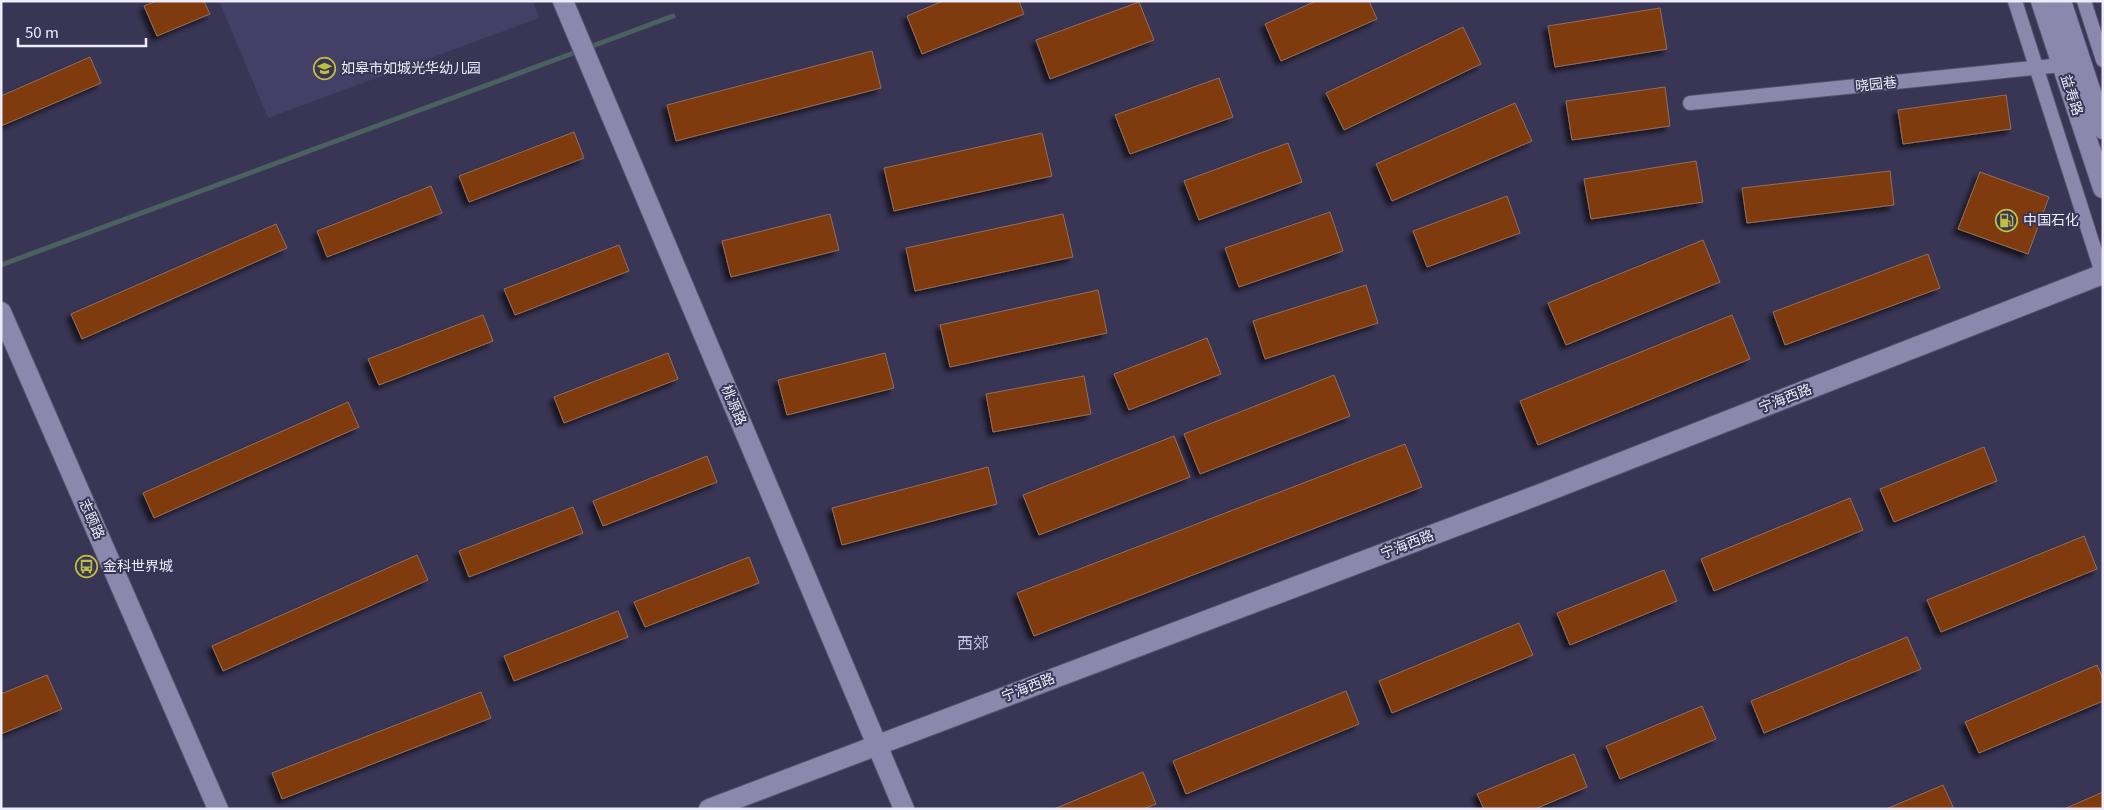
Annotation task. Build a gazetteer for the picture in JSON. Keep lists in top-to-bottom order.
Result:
{
  "streets": {
    "street": [
      "晓园巷",
      "益寿路",
      "宁海西路",
      "桃源路",
      "志颐路"
    ]
  },
  "crossings": [
    ["晓园巷", "益寿路"],
    ["宁海西路", "桃源路"]
  ],
  "districts": ["西郊"],
  "places": {
    "school or university": ["如皋市如城光华幼儿园"],
    "fuel station": ["中国石化"],
    "bus stop": ["金科世界城"]
  },
  "scale_bar": "50 m"
}
